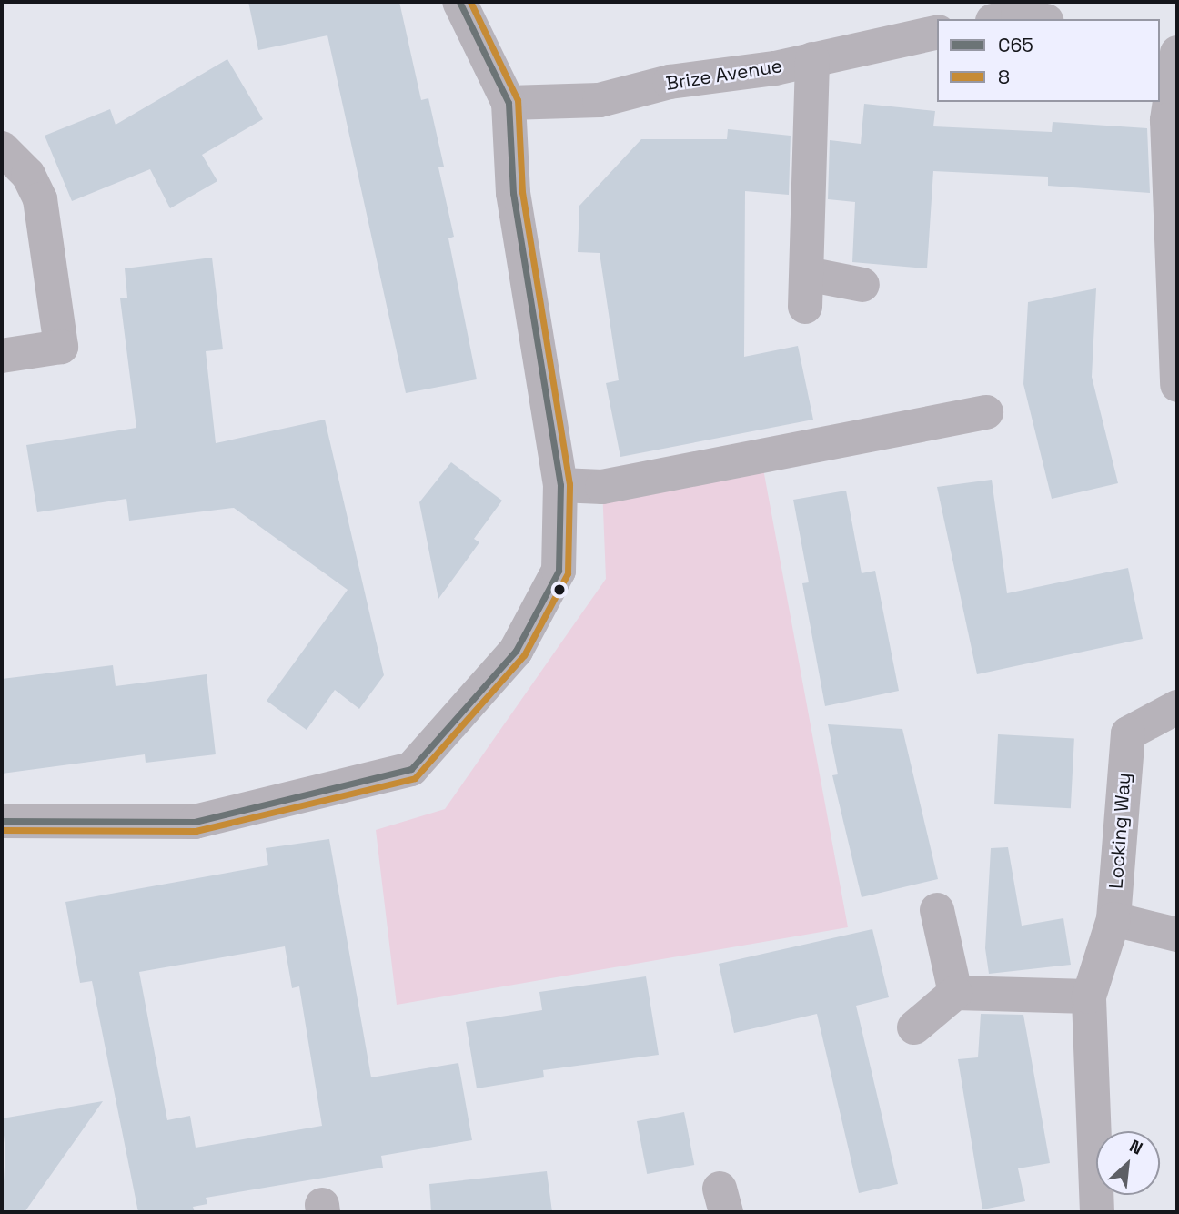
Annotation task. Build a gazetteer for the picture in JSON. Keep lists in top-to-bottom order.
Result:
{
  "streets": {
    "street": ["Brize Avenue", "Locking Way"]
  },
  "lines": ["transit line C65", "transit line 8"],
  "legend": ["C65", "8"],
  "north": "top right"
}
